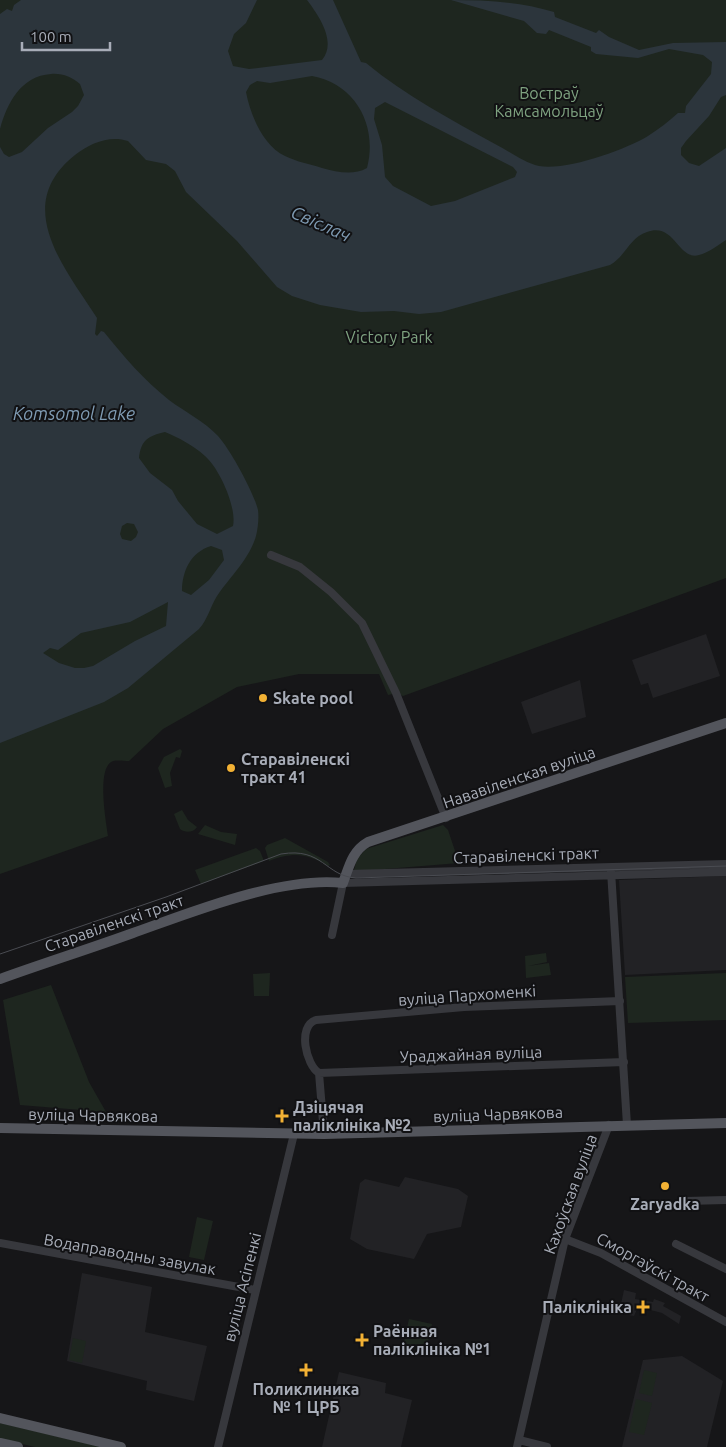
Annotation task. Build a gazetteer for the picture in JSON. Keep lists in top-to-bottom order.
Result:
{
  "streets": {
    "main road": ["Нававіленская вуліца", "Старавіленскі тракт", "вуліца Чарвякова"],
    "street": [
      "вуліца Пархоменкі",
      "Ураджайная вуліца",
      "Кахоўская вуліца",
      "Водаправодны завулак",
      "Сморгаўскі тракт",
      "вуліца Асіпенкі"
    ]
  },
  "crossings": [
    ["Нававіленская вуліца", "Старавіленскі тракт"],
    ["вуліца Пархоменкі", "Ураджайная вуліца"],
    ["вуліца Чарвякова", "Кахоўская вуліца"],
    ["вуліца Чарвякова", "вуліца Асіпенкі"],
    ["Кахоўская вуліца", "Сморгаўскі тракт"],
    ["Водаправодны завулак", "вуліца Асіпенкі"]
  ],
  "water": ["Свіслач", "Komsomol Lake"],
  "parks": ["Востраў Камсамольцаў", "Victory Park"],
  "places": {
    "other": ["Skate pool", "Старавіленскі тракт 41", "Zaryadka"],
    "health": [
      "Дзіцячая паліклініка №2",
      "Паліклініка",
      "Раённая паліклініка №1",
      "Поликлиника № 1 ЦРБ"
    ]
  },
  "scale_bar": "100 m"
}
